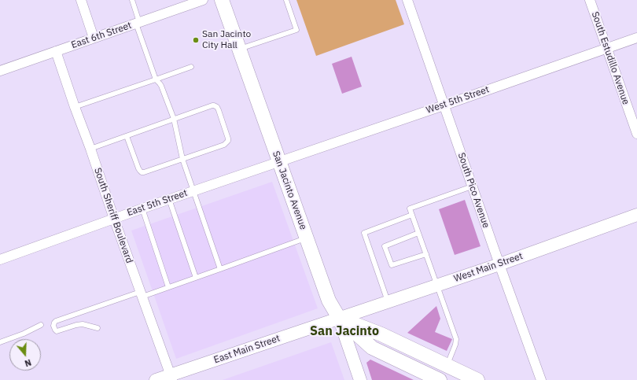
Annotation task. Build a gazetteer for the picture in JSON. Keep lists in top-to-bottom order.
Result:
{
  "streets": {
    "main road": ["San Jacinto Avenue"],
    "street": [
      "East 6th Street",
      "South Estudillo Avenue",
      "West 5th Street",
      "South Pico Avenue",
      "East 5th Street",
      "South Sheriff Boulevard",
      "West Main Street",
      "East Main Street"
    ]
  },
  "crossings": [
    ["East 6th Street", "South Sheriff Boulevard"],
    ["South Estudillo Avenue", "West 5th Street"],
    ["West 5th Street", "San Jacinto Avenue"],
    ["West 5th Street", "South Pico Avenue"],
    ["West 5th Street", "East 5th Street"],
    ["San Jacinto Avenue", "East 5th Street"],
    ["San Jacinto Avenue", "West Main Street"],
    ["San Jacinto Avenue", "East Main Street"],
    ["South Pico Avenue", "West Main Street"],
    ["East 5th Street", "South Sheriff Boulevard"],
    ["South Sheriff Boulevard", "East Main Street"],
    ["West Main Street", "East Main Street"]
  ],
  "districts": ["San Jacinto"],
  "places": ["San Jacinto City Hall"],
  "north": "bottom"
}
